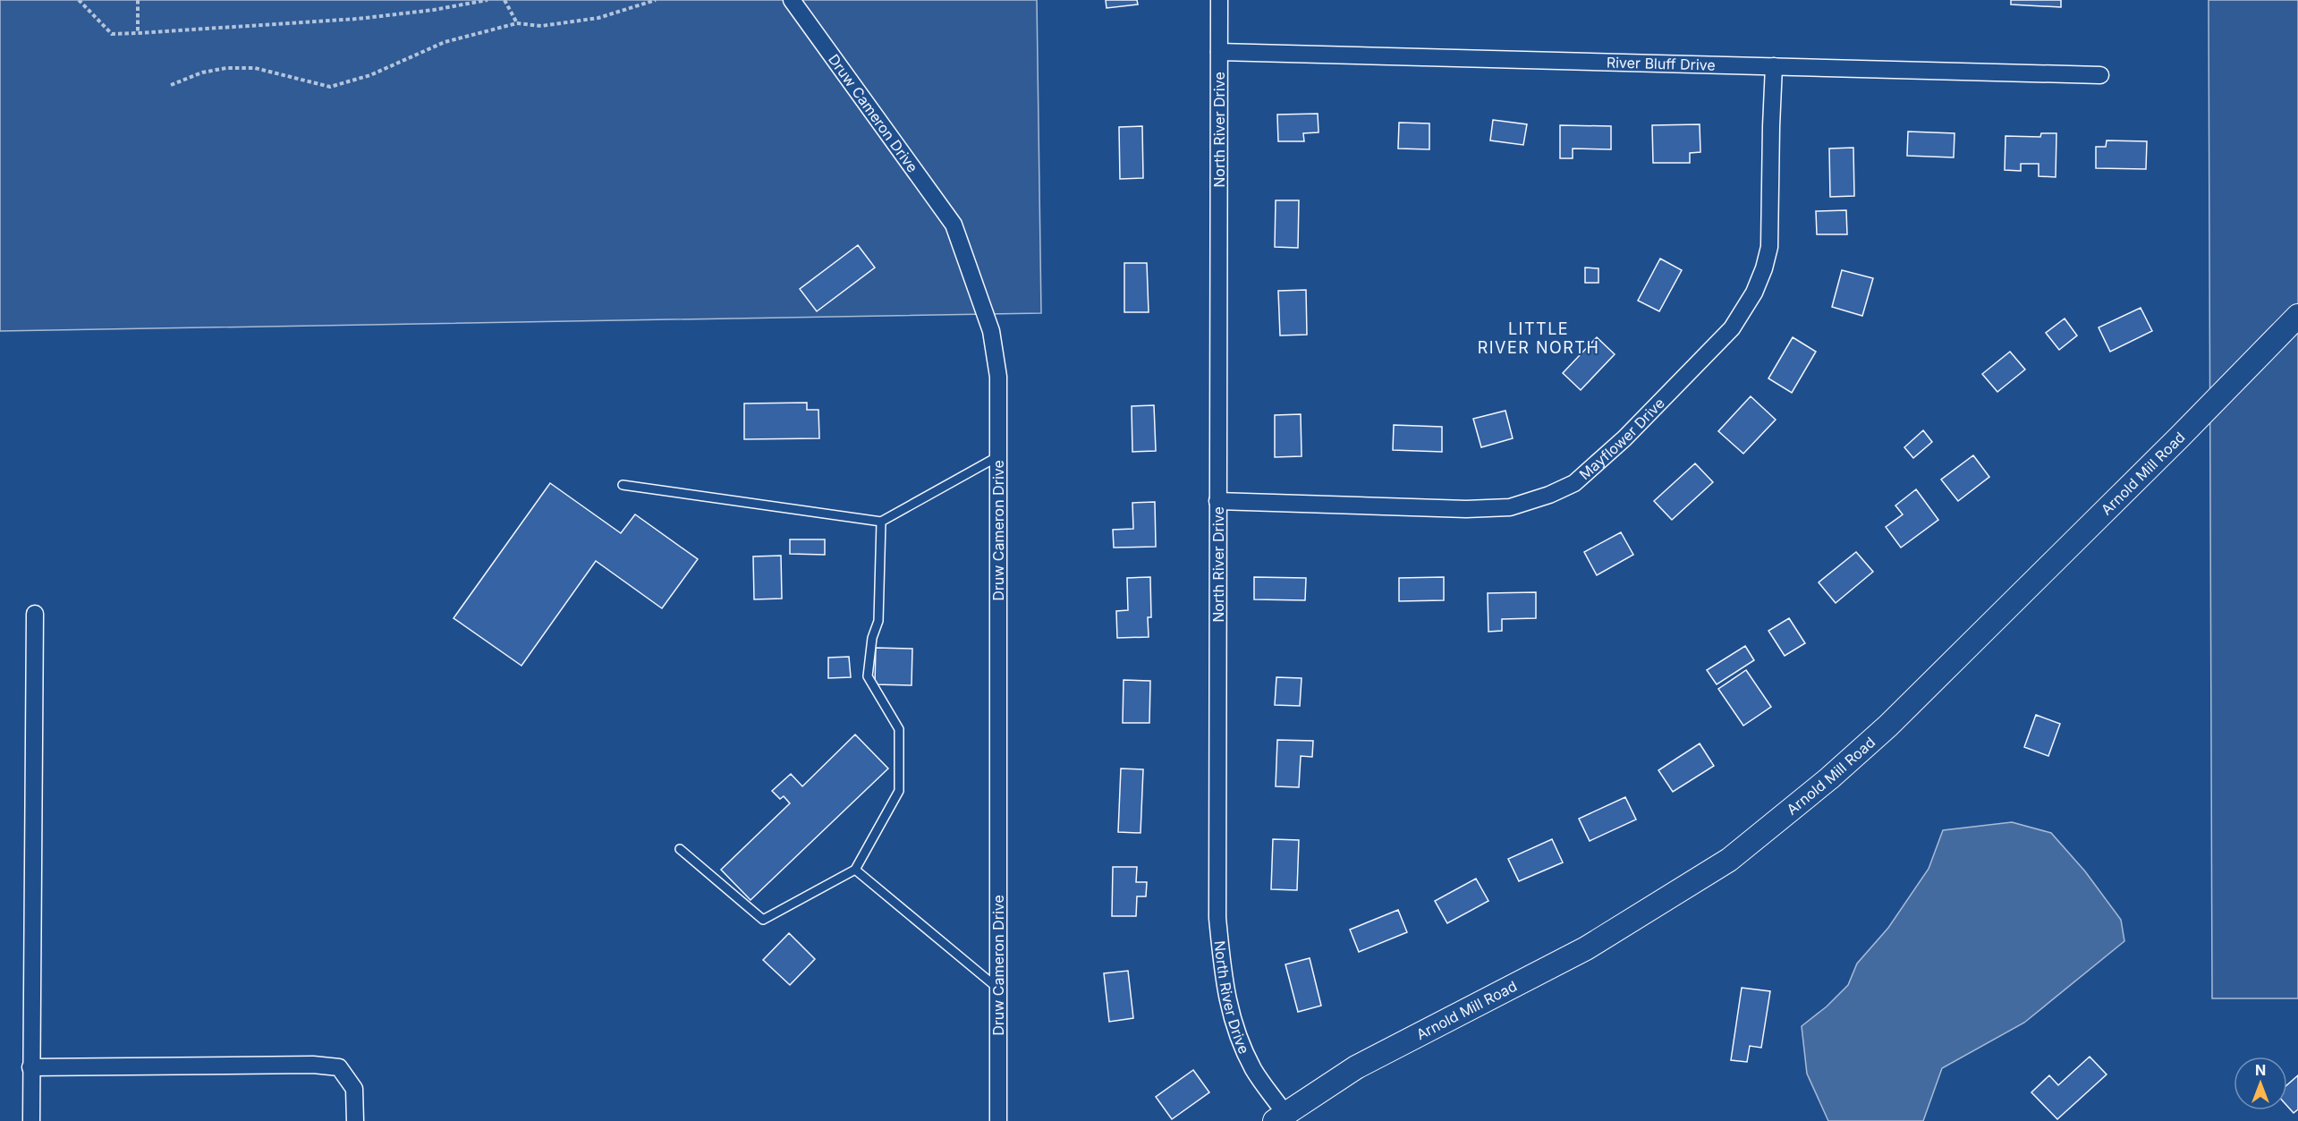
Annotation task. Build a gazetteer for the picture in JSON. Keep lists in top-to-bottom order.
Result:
{
  "streets": {
    "main road": ["Arnold Mill Road"],
    "street": [
      "River Bluff Drive",
      "Druw Cameron Drive",
      "North River Drive",
      "Mayflower Drive"
    ]
  },
  "crossings": [
    ["River Bluff Drive", "North River Drive"],
    ["River Bluff Drive", "Mayflower Drive"],
    ["North River Drive", "Mayflower Drive"],
    ["North River Drive", "Arnold Mill Road"]
  ],
  "districts": ["LITTLE RIVER NORTH"],
  "north": "top"
}
